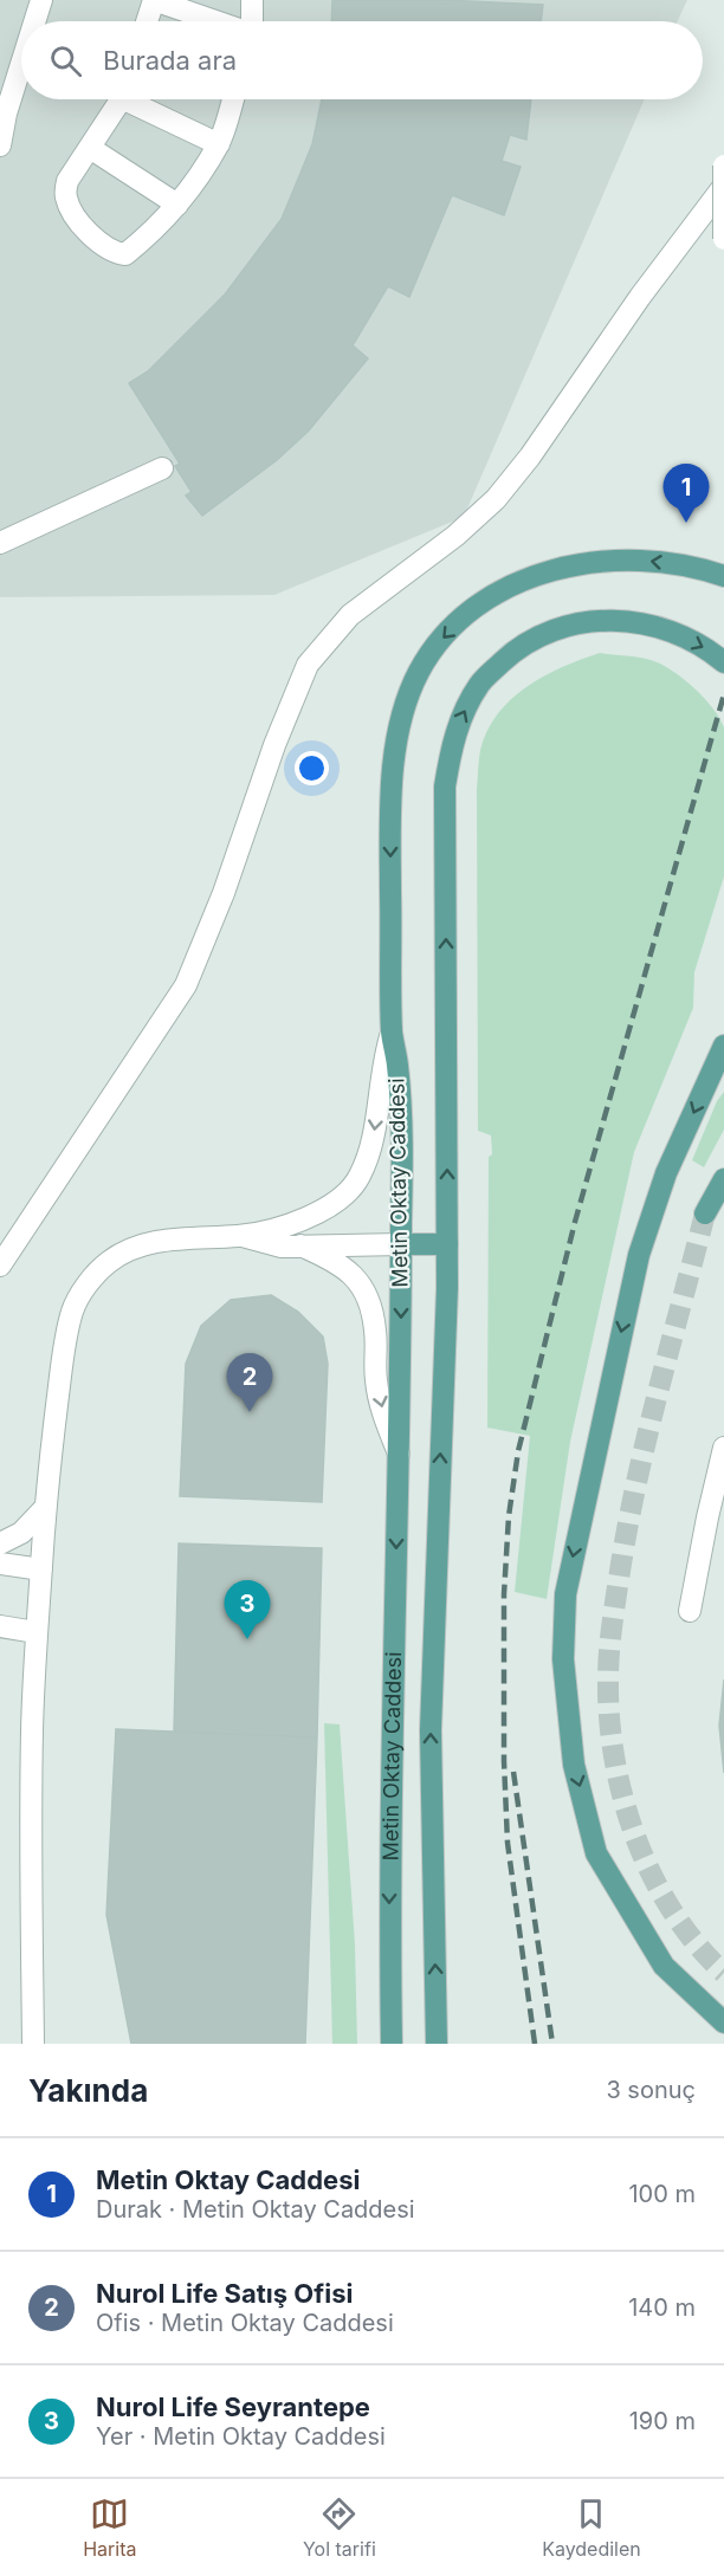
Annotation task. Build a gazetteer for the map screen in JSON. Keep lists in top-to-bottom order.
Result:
{
  "streets": {
    "main road": ["Metin Oktay Caddesi"]
  },
  "page": {
    "search": "Burada ara",
    "pins": ["1", "2", "3"],
    "heading": ["Yakında", "3 sonuç"],
    "list": [
      {
        "mark": "1",
        "name": "Metin Oktay Caddesi",
        "note": "Durak · Metin Oktay Caddesi",
        "value": "100 m"
      },
      {
        "mark": "2",
        "name": "Nurol Life Satış Ofisi",
        "note": "Ofis · Metin Oktay Caddesi",
        "value": "140 m"
      },
      {
        "mark": "3",
        "name": "Nurol Life Seyrantepe",
        "note": "Yer · Metin Oktay Caddesi",
        "value": "190 m"
      }
    ],
    "nav": ["Harita", "Yol tarifi", "Kaydedilen"]
  }
}
